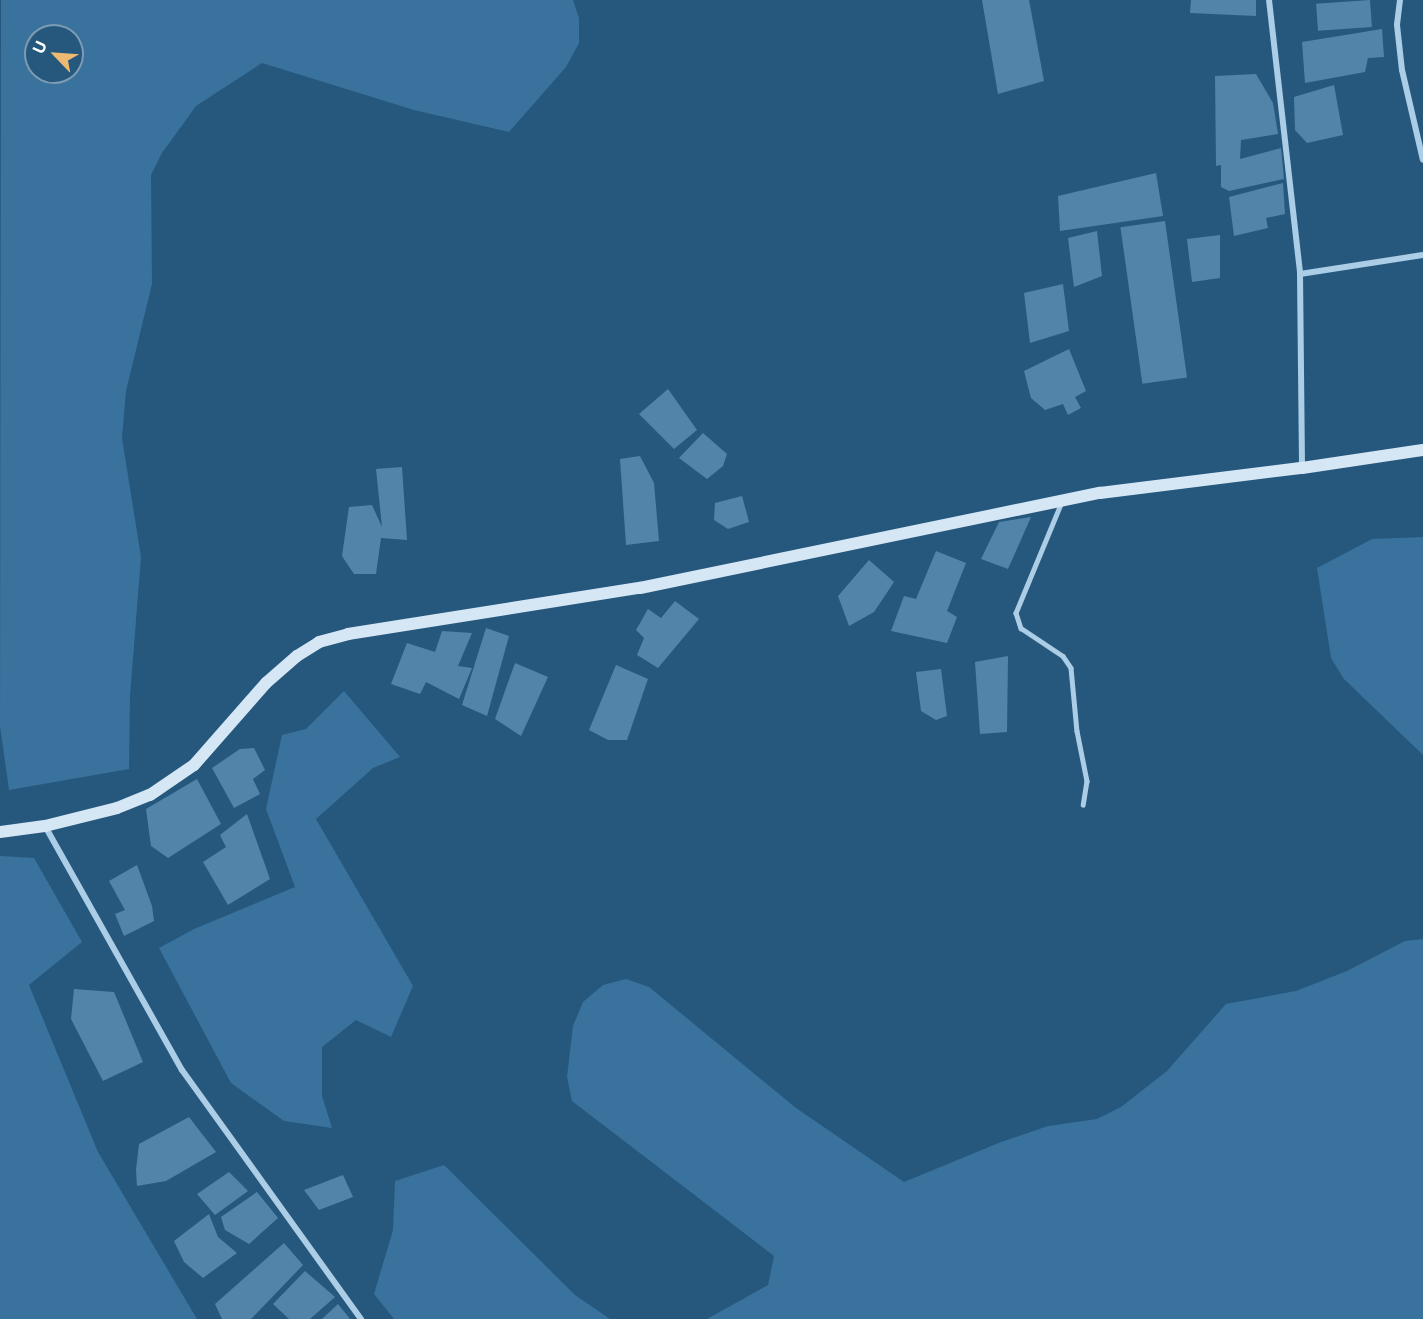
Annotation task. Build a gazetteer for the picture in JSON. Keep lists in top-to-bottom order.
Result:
{
  "north": "top left"
}
